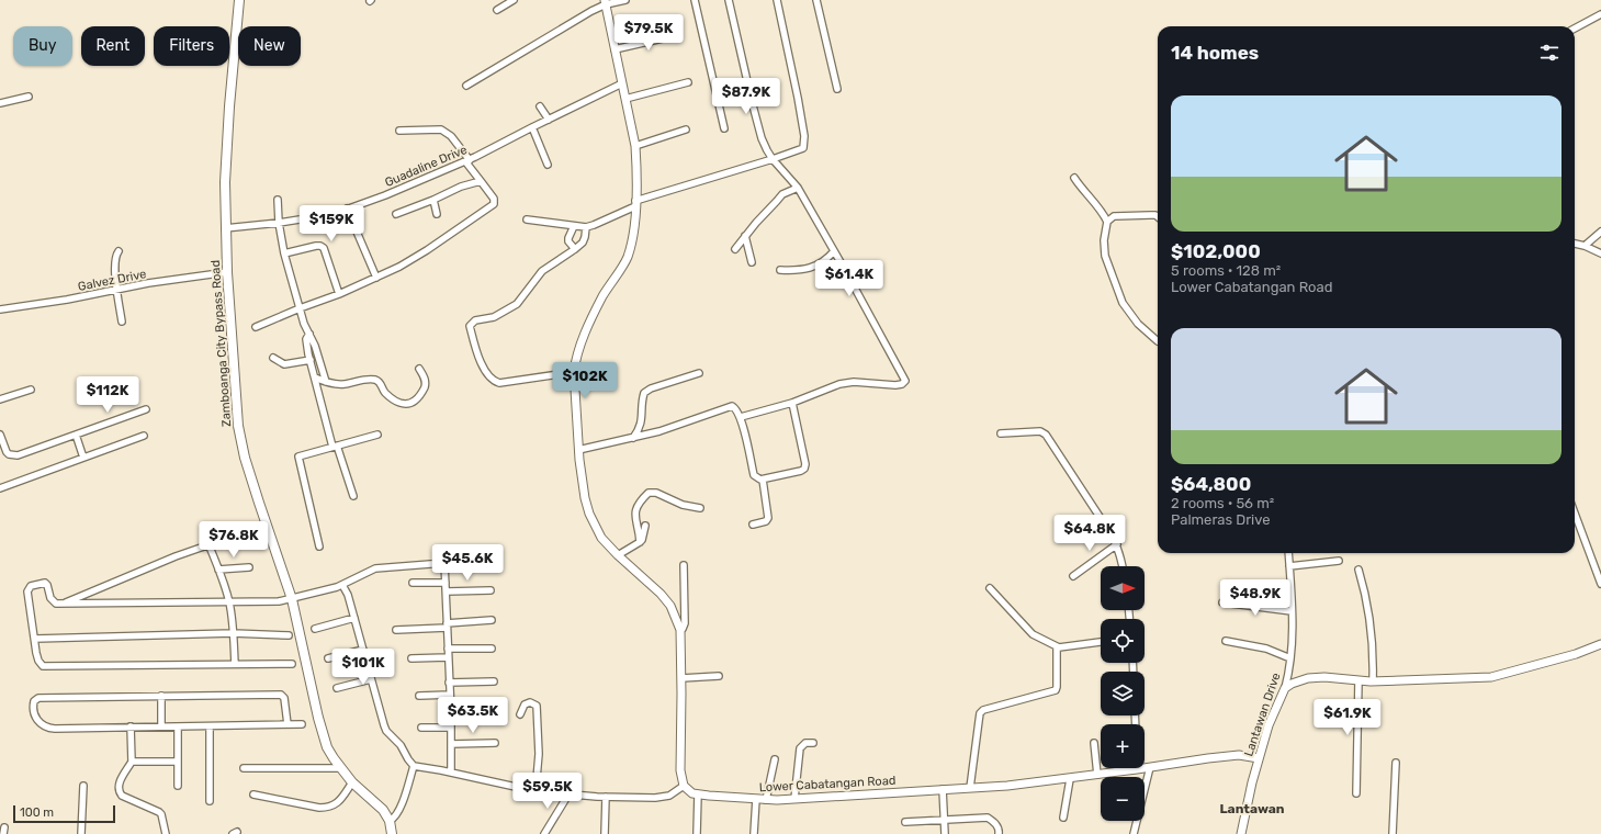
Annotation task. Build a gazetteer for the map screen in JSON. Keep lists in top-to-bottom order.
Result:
{
  "streets": {
    "main road": ["Zamboanga City Bypass Road"],
    "street": [
      "Guadaline Drive",
      "Galvez Drive",
      "Lantawan Drive",
      "Lower Cabatangan Road"
    ]
  },
  "crossings": [
    ["Guadaline Drive", "Zamboanga City Bypass Road"],
    ["Galvez Drive", "Zamboanga City Bypass Road"],
    ["Lantawan Drive", "Lower Cabatangan Road"]
  ],
  "districts": ["Lantawan"],
  "scale_bar": "100 m",
  "north": "right",
  "page": {
    "price": [
      "$79.5K",
      "$87.9K",
      "$159K",
      "$61.4K",
      "$102K",
      "$112K",
      "$64.8K",
      "$76.8K",
      "$45.6K",
      "$48.9K",
      "$101K",
      "$63.5K",
      "$61.9K",
      "$59.5K"
    ],
    "chip": [
      "Buy",
      "Rent",
      "Filters",
      "New"
    ],
    "heading": "14 homes",
    "list": [
      {
        "name": "$102,000",
        "note": "5 rooms · 128 m² · Lower Cabatangan Road"
      },
      {
        "name": "$64,800",
        "note": "2 rooms · 56 m² · Palmeras Drive"
      }
    ],
    "map_buttons": ["+", "−"],
    "scale": "100 m"
  }
}
